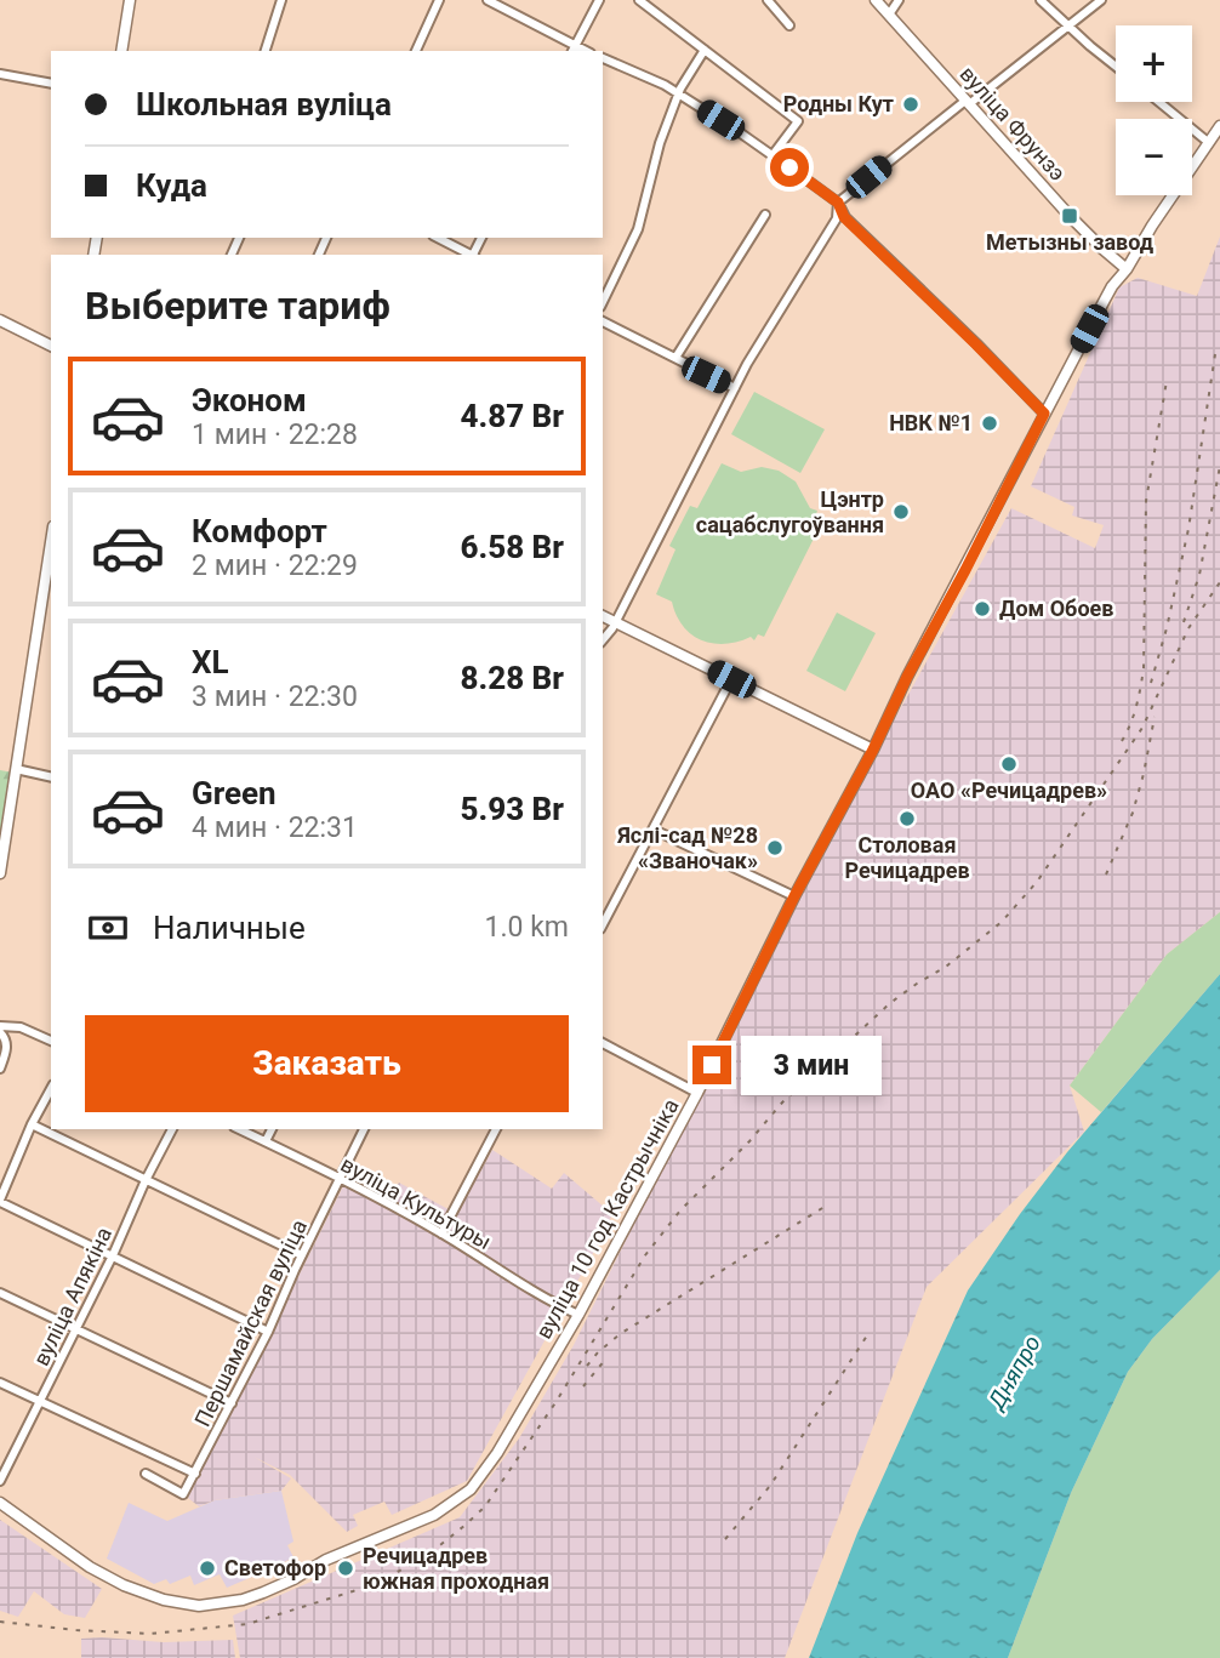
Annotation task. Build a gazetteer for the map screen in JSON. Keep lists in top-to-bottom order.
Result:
{
  "streets": {
    "street": [
      "вуліца Фрунзэ",
      "вуліца Культуры",
      "вуліца 10 год Кастрычніка",
      "вуліца Апякіна",
      "Першамайская вуліца"
    ]
  },
  "crossings": [
    ["вуліца Фрунзэ", "вуліца 10 год Кастрычніка"],
    ["вуліца Культуры", "вуліца 10 год Кастрычніка"],
    ["вуліца Культуры", "Першамайская вуліца"]
  ],
  "water": ["Дняпро"],
  "places": {
    "other": [
      "Родны Кут",
      "НВК №1",
      "Цэнтр сацабслугоўвання",
      "Дом Обоев",
      "ОАО «Речицадрев»",
      "Столовая Речицадрев",
      "Яслі-сад №28 «Званочак»",
      "Светофор",
      "Речицадрев южная проходная"
    ],
    "transit": ["Метызны завод"]
  },
  "page": {
    "map_buttons": ["+", "−"],
    "banner": ["Школьная вуліца", "Куда"],
    "heading": "Выберите тариф",
    "list": [
      {
        "name": "Эконом",
        "note": "1 мин · 22:28",
        "value": "4.87 Br"
      },
      {
        "name": "Комфорт",
        "note": "2 мин · 22:29",
        "value": "6.58 Br"
      },
      {
        "name": "XL",
        "note": "3 мин · 22:30",
        "value": "8.28 Br"
      },
      {
        "name": "Green",
        "note": "4 мин · 22:31",
        "value": "5.93 Br"
      }
    ],
    "pay": ["Наличные", "1.0 km"],
    "buttons": "Заказать",
    "bubble": "3 мин"
  }
}
